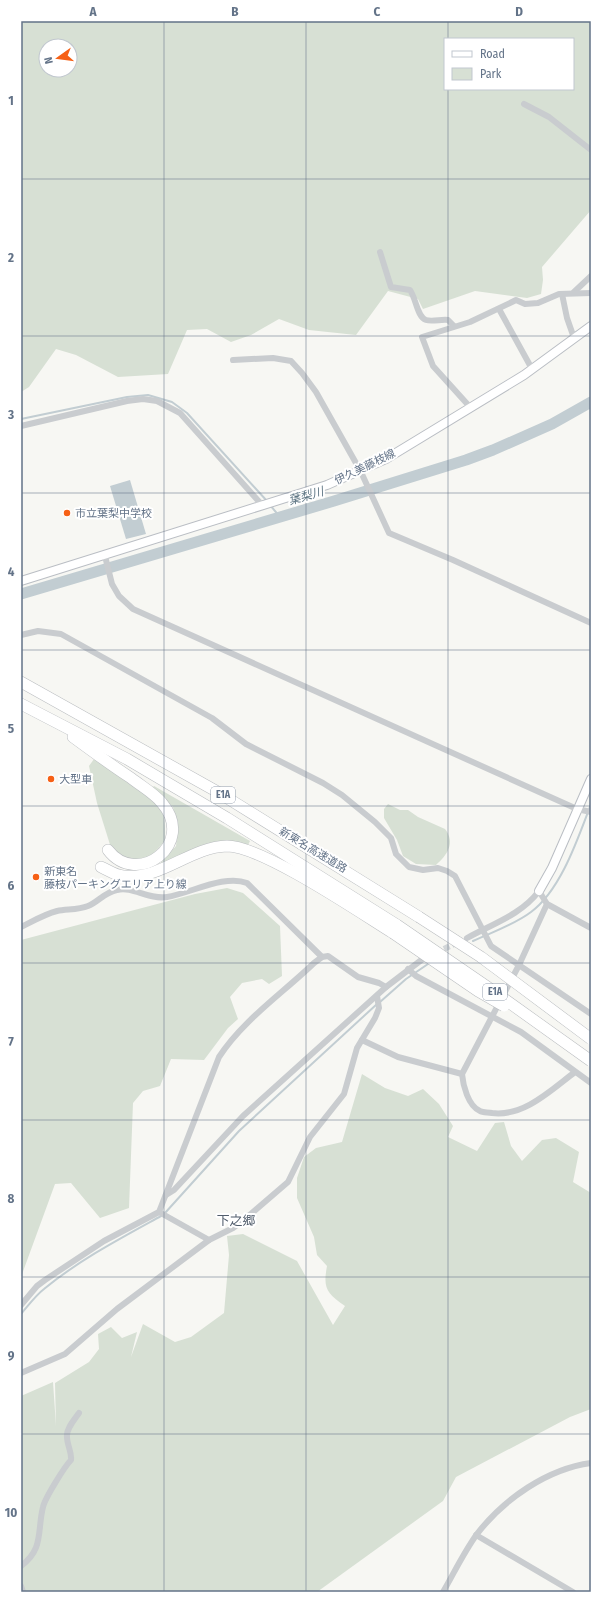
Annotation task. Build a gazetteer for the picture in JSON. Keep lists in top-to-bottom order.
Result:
{
  "streets": {
    "highway": ["E1A", "新東名高速道路"],
    "main road": ["伊久美藤枝線"]
  },
  "districts": ["下之郷"],
  "water": ["葉梨川"],
  "places": ["市立葉梨中学校", "大型車", "新東名 藤枝パーキングエリア上り線"],
  "legend": ["Road", "Park"],
  "north": "left",
  "grid": {
    "columns": [
      "A",
      "B",
      "C",
      "D"
    ],
    "rows": [
      "1",
      "2",
      "3",
      "4",
      "5",
      "6",
      "7",
      "8",
      "9",
      "10"
    ]
  }
}
